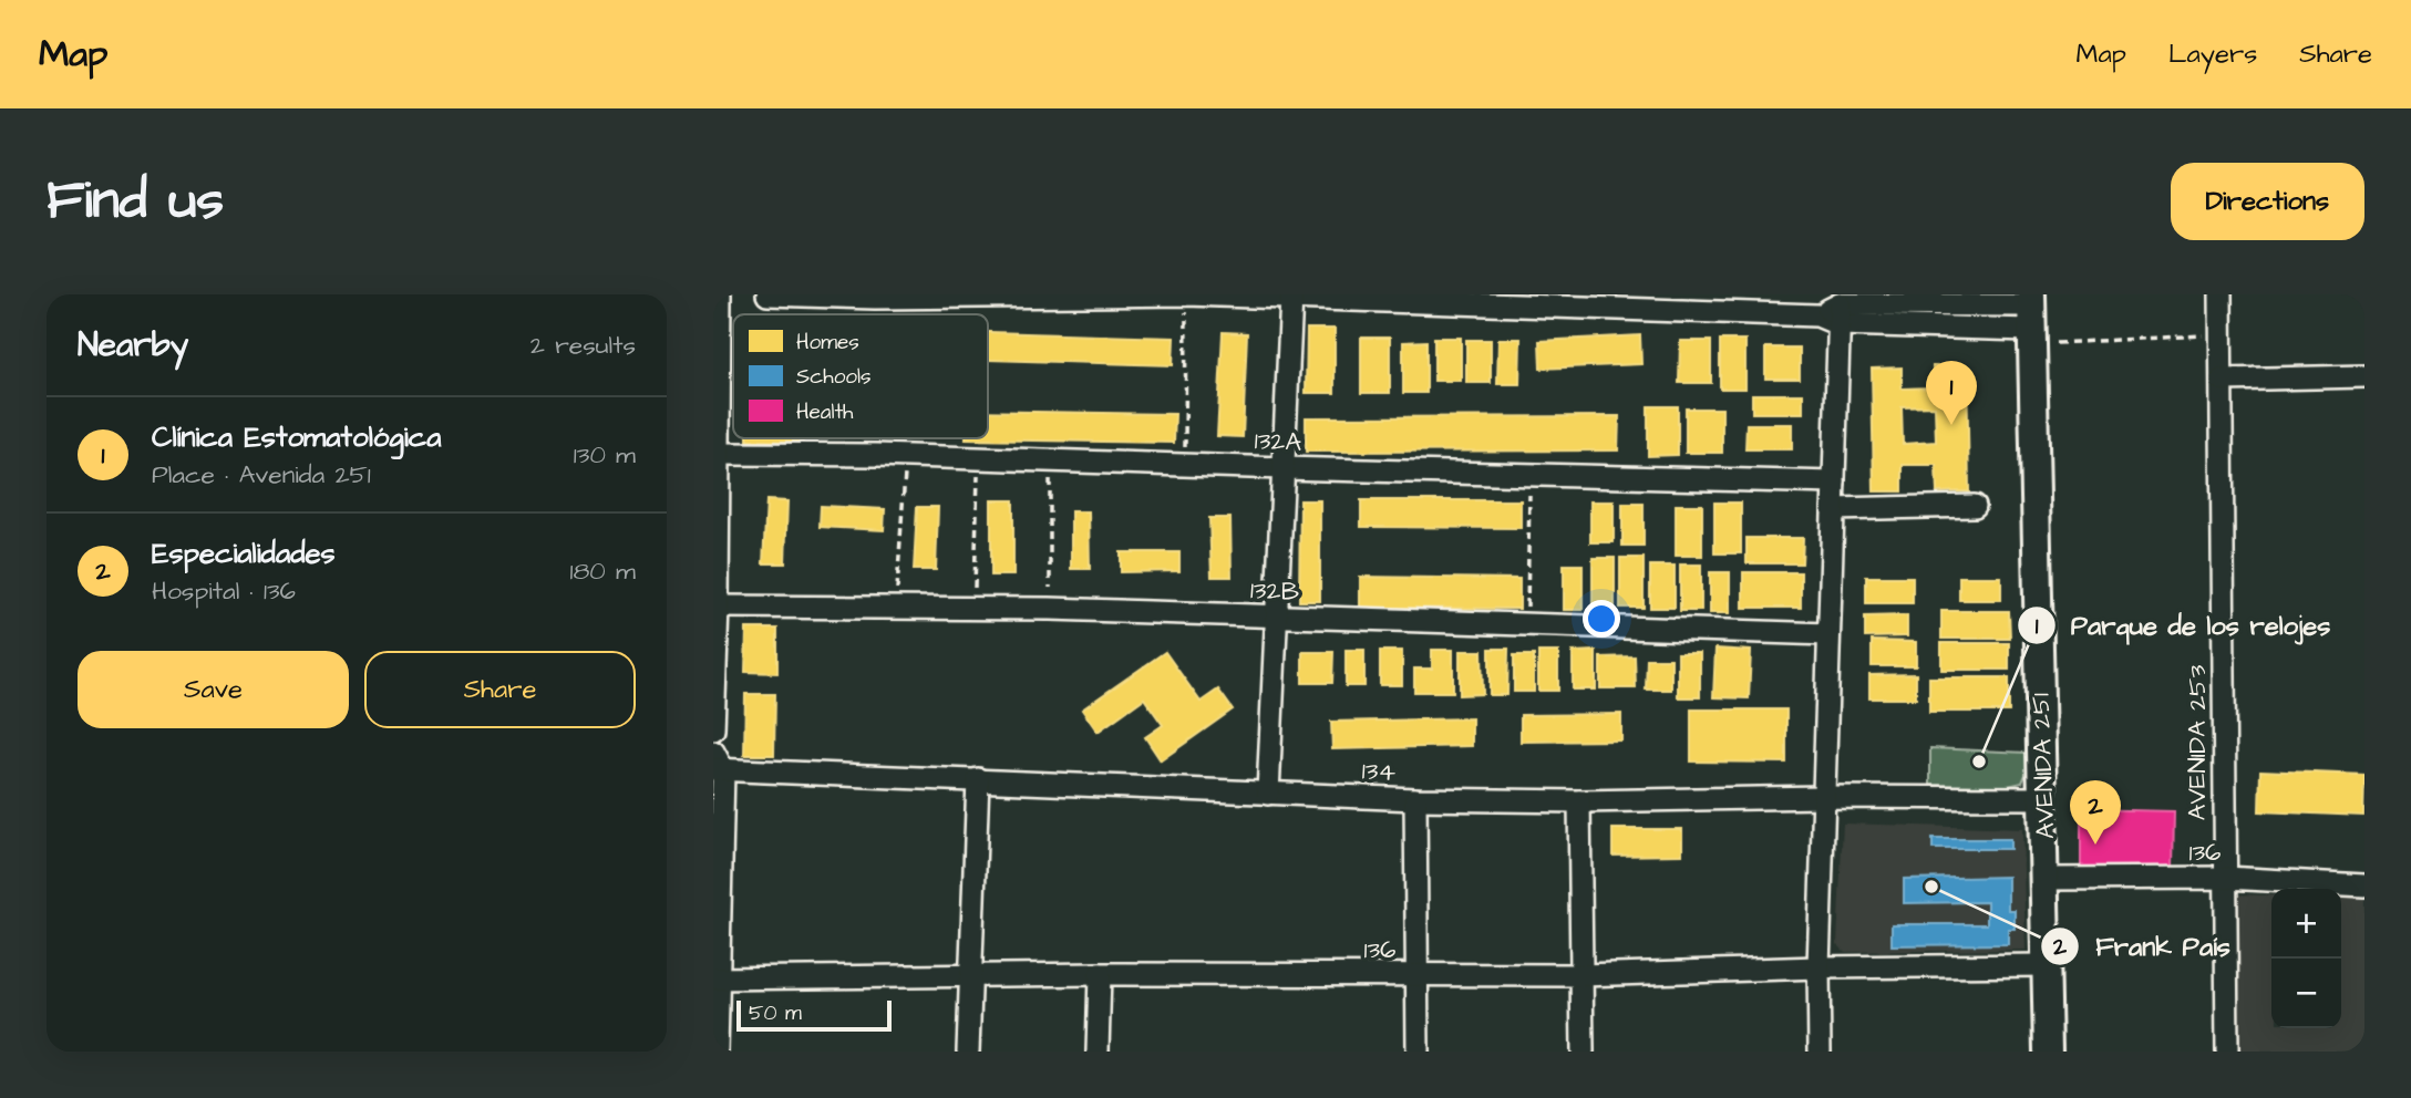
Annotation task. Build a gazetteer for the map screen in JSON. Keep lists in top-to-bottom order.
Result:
{
  "streets": {
    "main road": ["AVENIDA 251"],
    "street": [
      "132A",
      "132B",
      "AVENIDA 253",
      "134",
      "136"
    ]
  },
  "crossings": [
    ["AVENIDA 253", "136"],
    ["AVENIDA 251", "134"],
    ["AVENIDA 251", "136"]
  ],
  "places": ["Parque de los relojes", "Frank País"],
  "legend": ["Homes", "Schools", "Health"],
  "scale_bar": "50 m",
  "page": {
    "header": "Map",
    "nav": ["Map", "Layers", "Share"],
    "buttons": [
      "Directions",
      ["Save", "Share"]
    ],
    "title": "Find us",
    "heading": ["Nearby", "2 results"],
    "pins": ["1", "2"],
    "list": [
      {
        "mark": "1",
        "name": "Clínica Estomatológica",
        "note": "Place · Avenida 251",
        "value": "130 m"
      },
      {
        "mark": "2",
        "name": "Especialidades",
        "note": "Hospital · 136",
        "value": "180 m"
      }
    ],
    "map_buttons": ["+", "−"],
    "scale": "50 m"
  }
}
